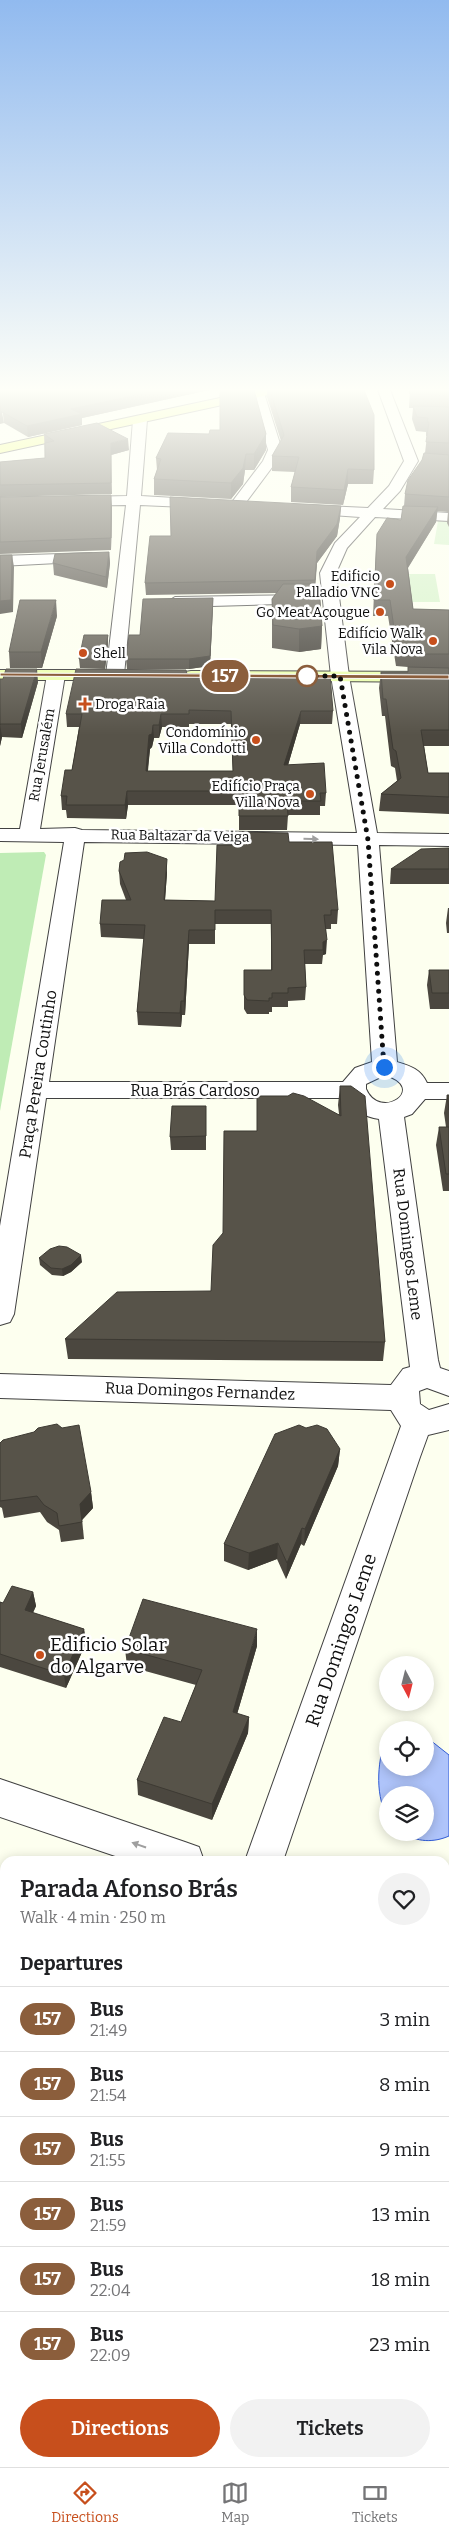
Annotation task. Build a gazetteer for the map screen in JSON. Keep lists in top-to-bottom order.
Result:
{
  "streets": {
    "street": [
      "Rua Jerusalém",
      "Rua Baltazar da Veiga",
      "Praça Pereira Coutinho",
      "Rua Brás Cardoso",
      "Rua Domingos Leme",
      "Rua Domingos Fernandez"
    ]
  },
  "crossings": [
    ["Rua Jerusalém", "Rua Baltazar da Veiga"],
    ["Rua Baltazar da Veiga", "Praça Pereira Coutinho"],
    ["Praça Pereira Coutinho", "Rua Brás Cardoso"],
    ["Rua Brás Cardoso", "Rua Domingos Leme"],
    ["Rua Domingos Leme", "Rua Domingos Fernandez"]
  ],
  "places": {
    "other": [
      "Edificio Palladio VNC",
      "Go Meat Açougue",
      "Edifício Walk Vila Nova",
      "Shell",
      "Condomínio Villa Condotti",
      "Edifício Praça Villa Nova",
      "Edificio Solar do Algarve"
    ],
    "health": ["Droga Raia"]
  },
  "lines": ["bus line 157"],
  "north": "bottom",
  "page": {
    "on_map": "157",
    "heading": [
      ["Parada Afonso Brás", "Walk · 4 min · 250 m"],
      "Departures"
    ],
    "list": [
      {
        "mark": "157",
        "name": "Bus",
        "note": "21:49",
        "value": "3 min"
      },
      {
        "mark": "157",
        "name": "Bus",
        "note": "21:54",
        "value": "8 min"
      },
      {
        "mark": "157",
        "name": "Bus",
        "note": "21:55",
        "value": "9 min"
      },
      {
        "mark": "157",
        "name": "Bus",
        "note": "21:59",
        "value": "13 min"
      },
      {
        "mark": "157",
        "name": "Bus",
        "note": "22:04",
        "value": "18 min"
      },
      {
        "mark": "157",
        "name": "Bus",
        "note": "22:09",
        "value": "23 min"
      }
    ],
    "buttons": ["Directions", "Tickets"],
    "tabs": ["Directions", "Map", "Tickets"]
  }
}
